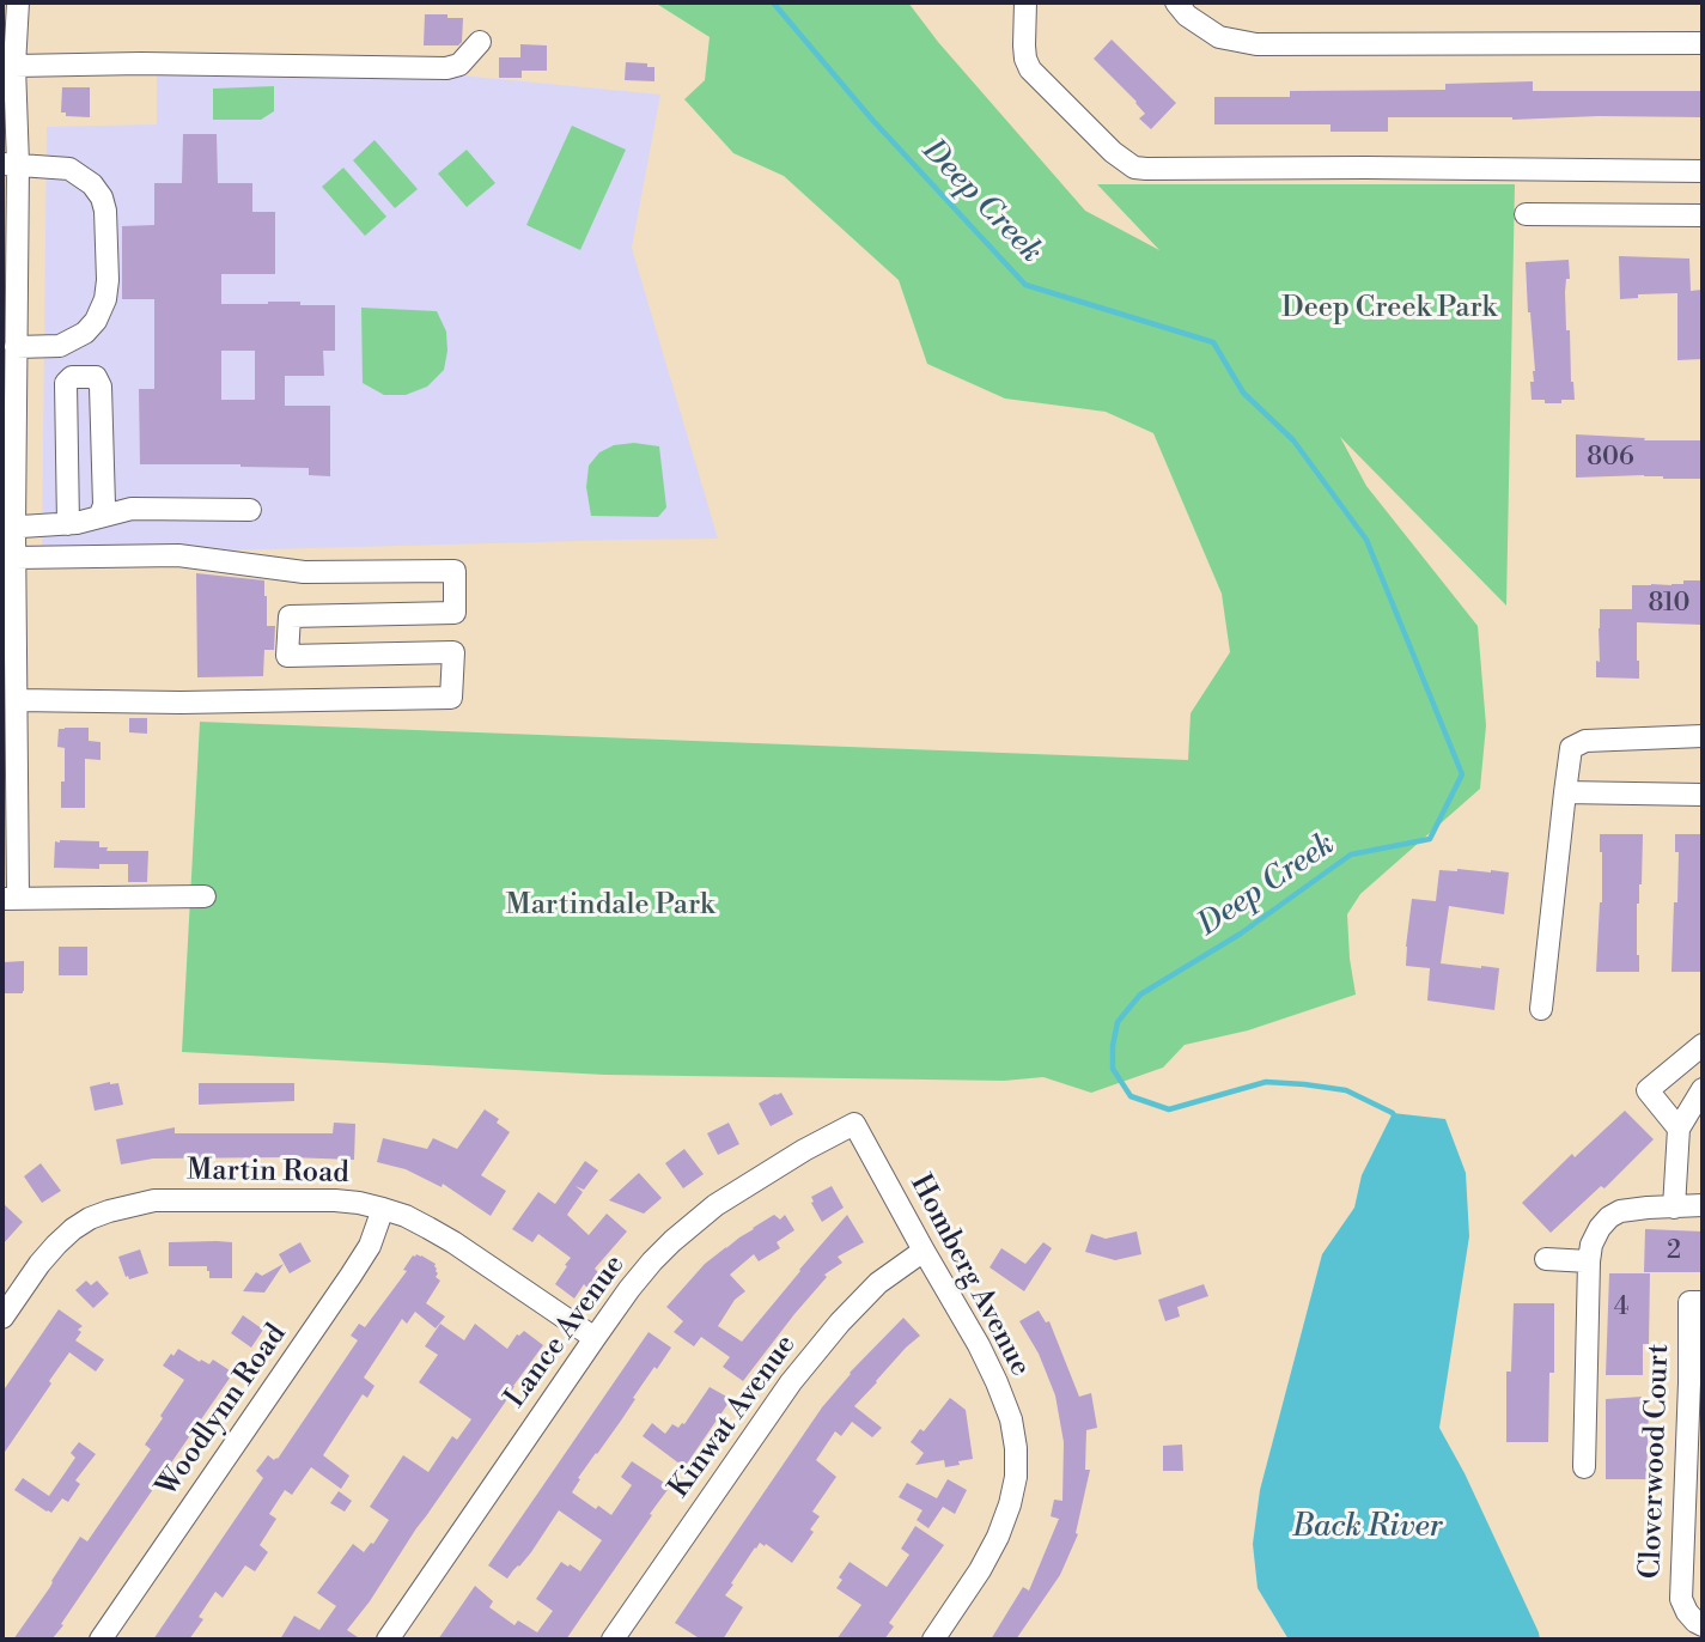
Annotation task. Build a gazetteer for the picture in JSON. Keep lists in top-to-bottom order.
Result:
{
  "streets": {
    "street": [
      "Martin Road",
      "Homberg Avenue",
      "Lance Avenue",
      "Woodlynn Road",
      "Kinwat Avenue",
      "Cloverwood Court"
    ]
  },
  "crossings": [
    ["Martin Road", "Lance Avenue"],
    ["Martin Road", "Woodlynn Road"],
    ["Homberg Avenue", "Lance Avenue"],
    ["Homberg Avenue", "Kinwat Avenue"]
  ],
  "water": ["Deep Creek", "Back River"],
  "parks": ["Deep Creek Park", "Martindale Park"],
  "house_numbers": [
    "806",
    "810",
    "2",
    "4"
  ]
}
